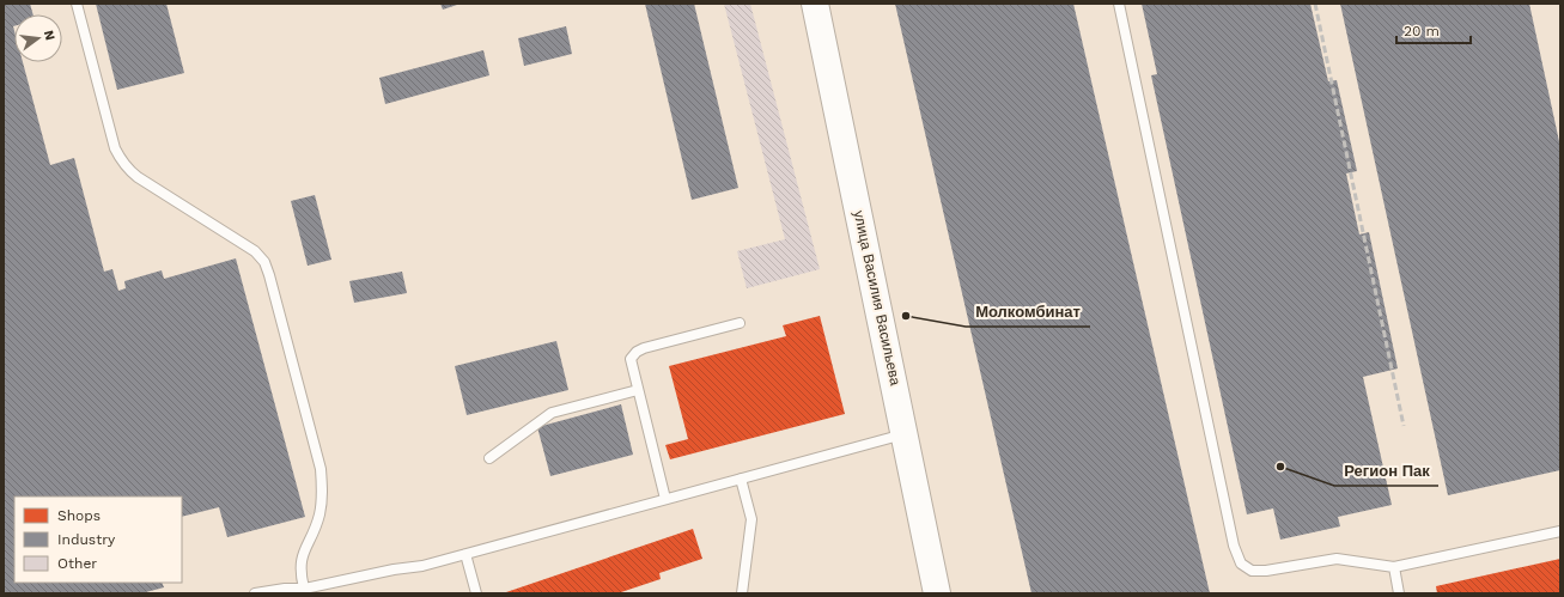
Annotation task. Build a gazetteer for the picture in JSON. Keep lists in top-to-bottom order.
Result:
{
  "streets": {
    "main road": ["улица Василия Васильева"]
  },
  "places": ["Молкомбинат", "Регион Пак"],
  "legend": ["Shops", "Industry", "Other"],
  "scale_bar": "20 m",
  "north": "right"
}
